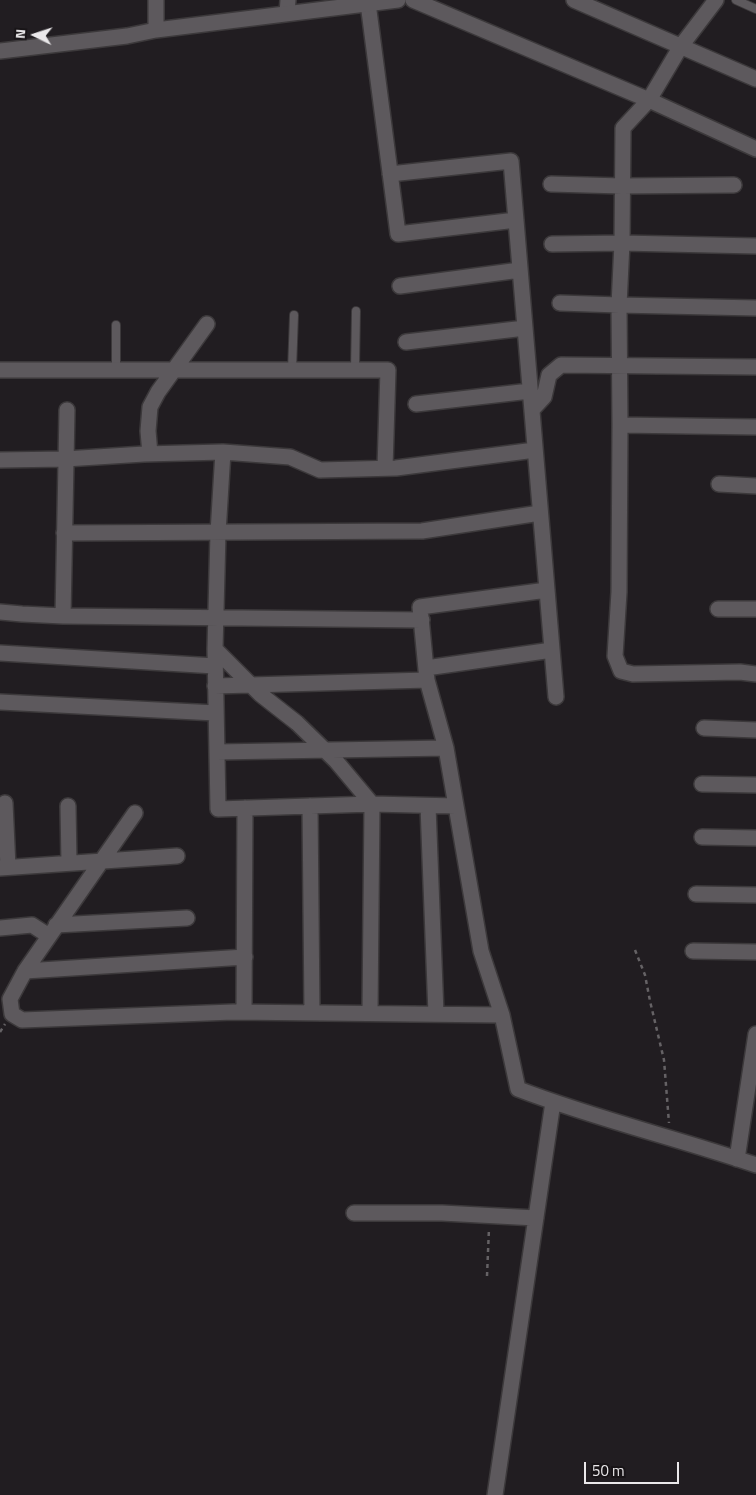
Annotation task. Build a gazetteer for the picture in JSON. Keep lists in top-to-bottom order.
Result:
{
  "scale_bar": "50 m",
  "north": "left"
}
